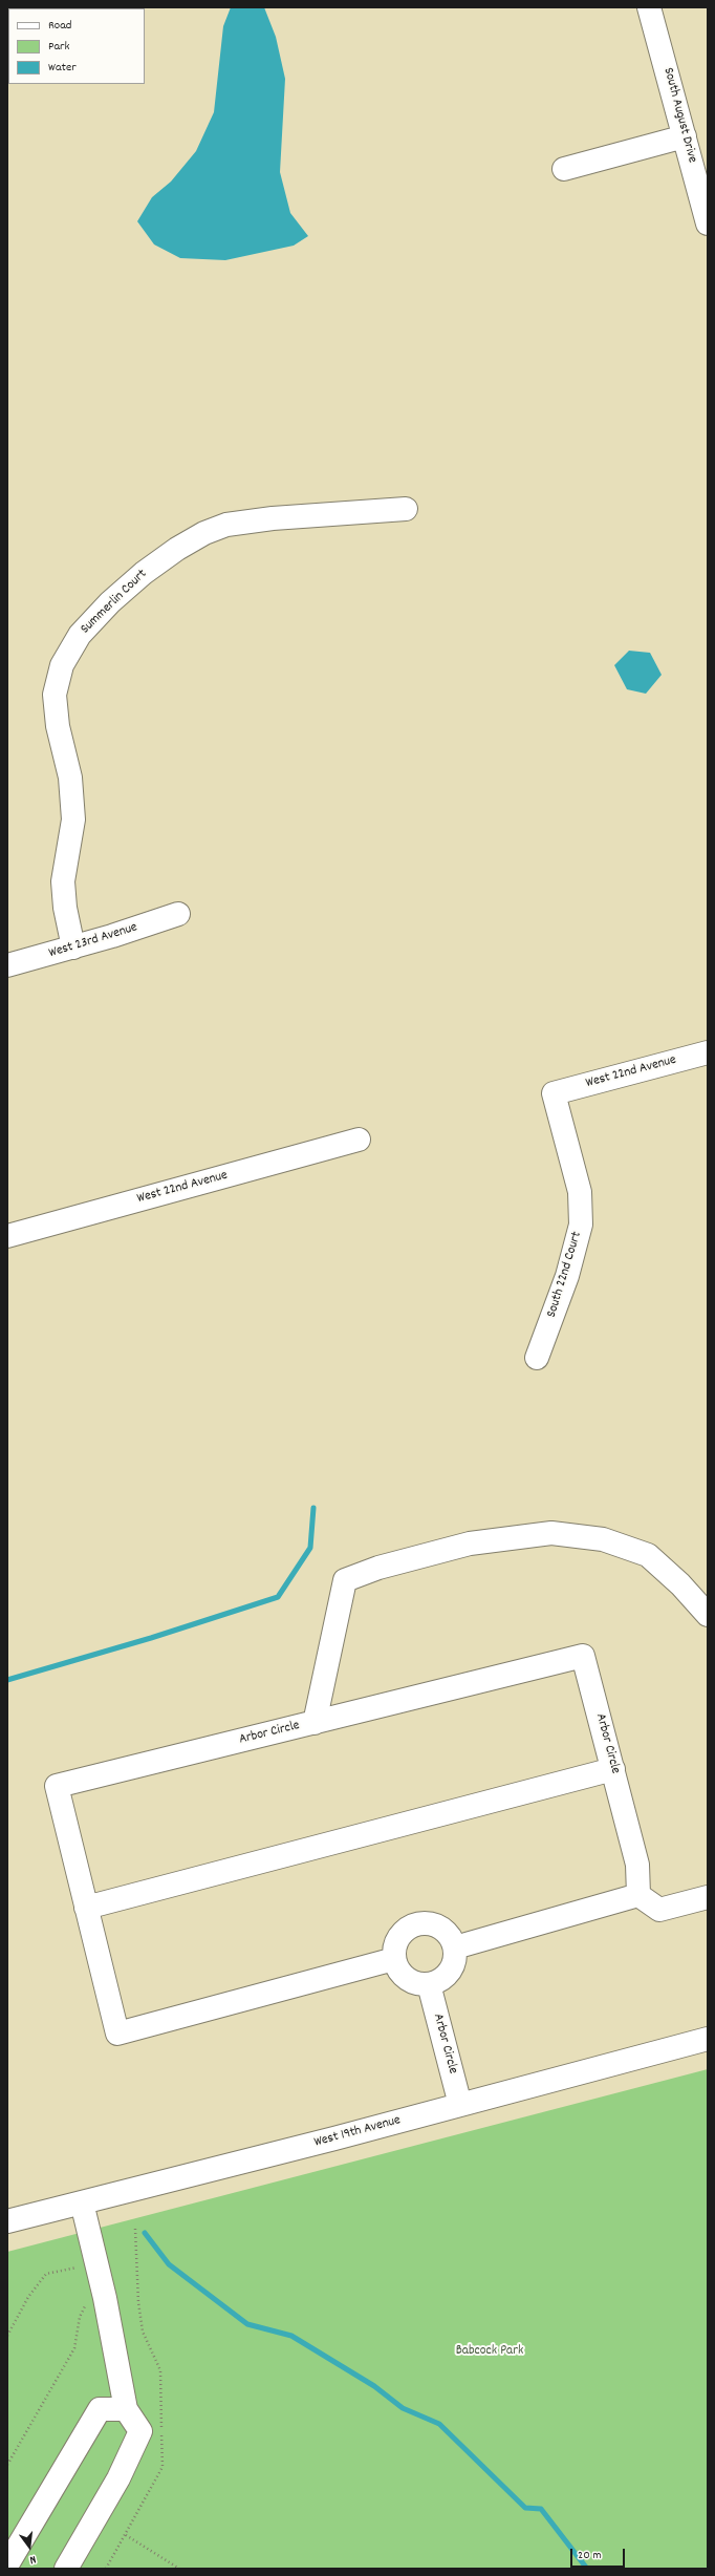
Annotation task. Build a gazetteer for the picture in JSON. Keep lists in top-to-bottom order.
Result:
{
  "streets": {
    "street": [
      "South August Drive",
      "Summerlin Court",
      "West 23rd Avenue",
      "West 22nd Avenue",
      "South 22nd Court",
      "Arbor Circle",
      "West 19th Avenue"
    ]
  },
  "crossings": [
    ["Summerlin Court", "West 23rd Avenue"],
    ["West 22nd Avenue", "South 22nd Court"],
    ["Arbor Circle", "West 19th Avenue"]
  ],
  "parks": ["Babcock Park"],
  "legend": ["Road", "Park", "Water"],
  "scale_bar": "20 m",
  "north": "bottom"
}
